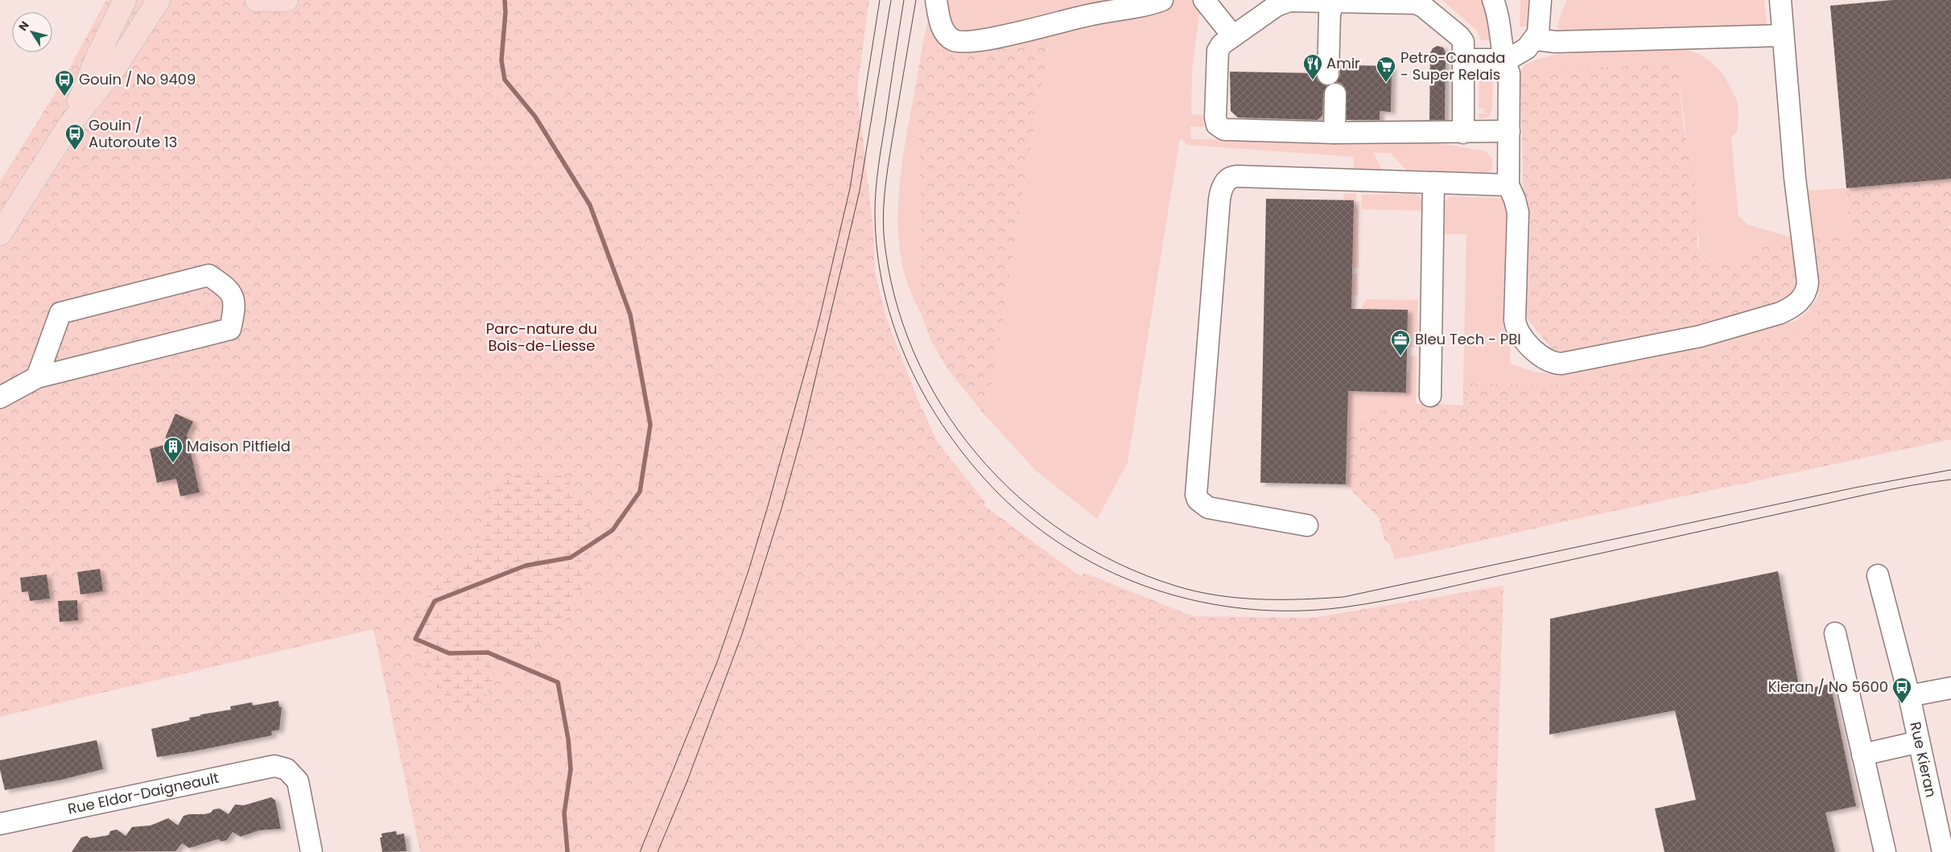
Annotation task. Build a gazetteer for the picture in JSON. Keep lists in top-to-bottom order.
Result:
{
  "streets": {
    "street": ["Rue Kieran", "Rue Eldor-Daigneault"]
  },
  "parks": ["Parc-nature du Bois-de-Liesse"],
  "places": {
    "restaurant": ["Amir"],
    "supermarket": ["Petro-Canada - Super Relais"],
    "bus stop": ["Gouin / No 9409", "Gouin / Autoroute 13", "Kieran / No 5600"],
    "office": ["Bleu Tech - PBI"],
    "building": ["Maison Pitfield"]
  },
  "north": "top left"
}
